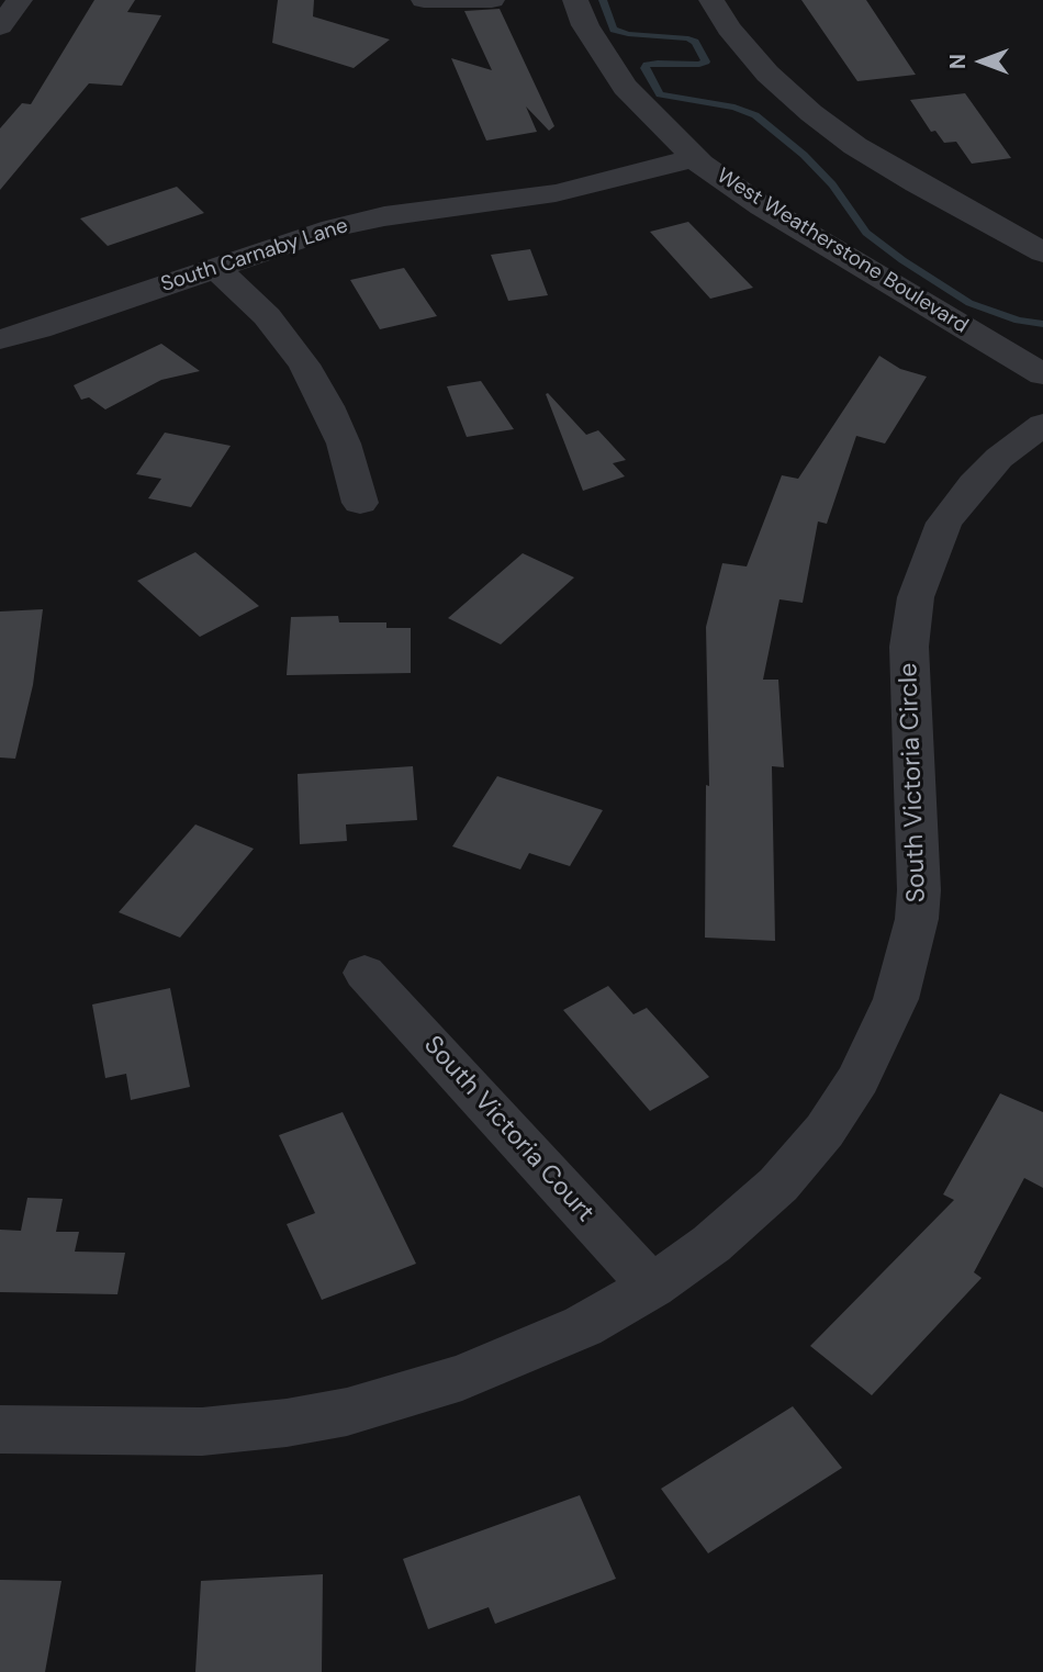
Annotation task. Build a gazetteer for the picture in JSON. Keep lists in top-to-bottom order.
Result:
{
  "streets": {
    "street": [
      "West Weatherstone Boulevard",
      "South Carnaby Lane",
      "South Victoria Circle",
      "South Victoria Court"
    ]
  },
  "crossings": [
    ["West Weatherstone Boulevard", "South Carnaby Lane"],
    ["South Victoria Circle", "South Victoria Court"]
  ],
  "north": "left"
}
